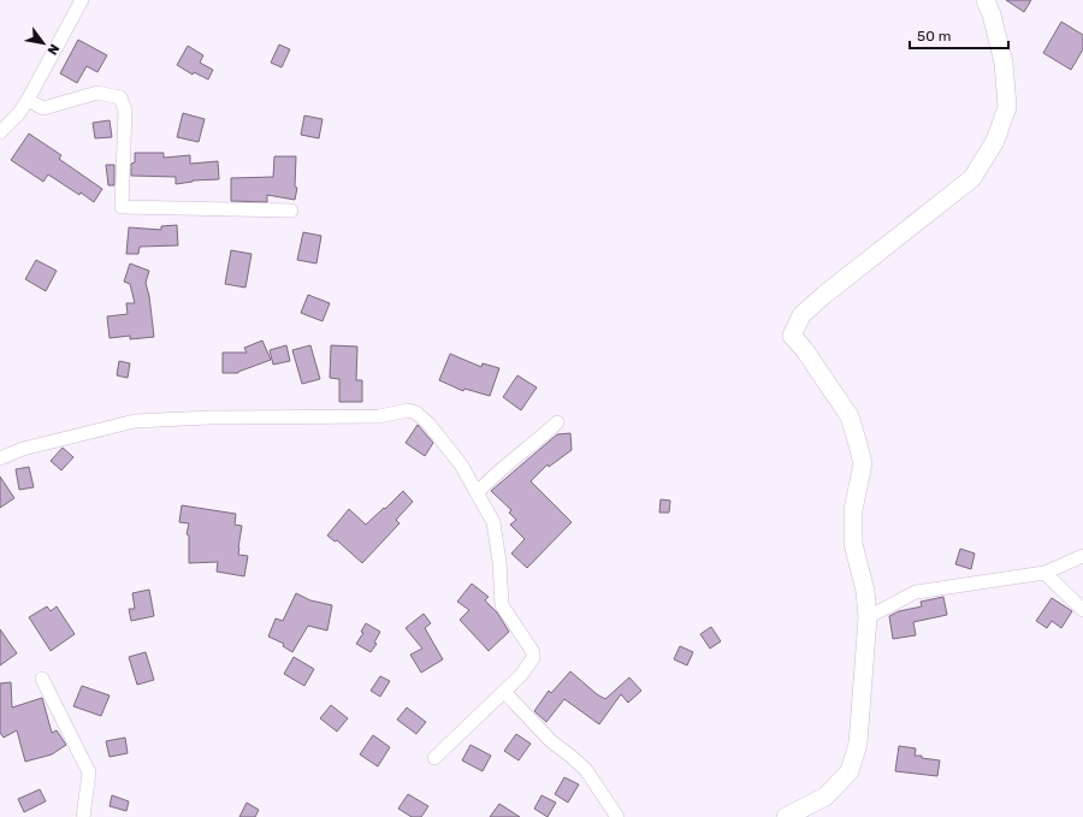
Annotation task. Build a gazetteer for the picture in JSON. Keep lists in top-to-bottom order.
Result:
{
  "scale_bar": "50 m",
  "north": "bottom right"
}
